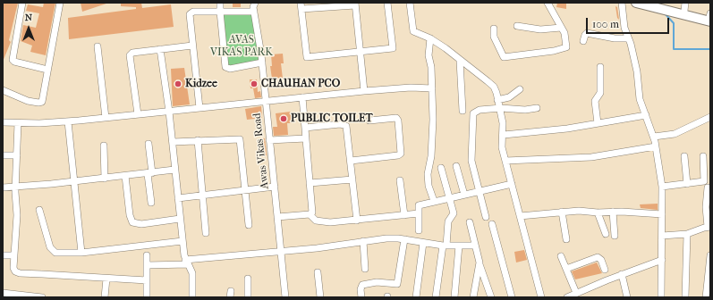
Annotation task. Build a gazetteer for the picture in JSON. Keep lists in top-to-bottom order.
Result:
{
  "streets": {
    "street": ["Awas Vikas Road"]
  },
  "parks": ["AVAS VIKAS PARK"],
  "places": ["Kidzee", "CHAUHAN PCO", "PUBLIC TOILET"],
  "scale_bar": "100 m",
  "north": "top"
}
